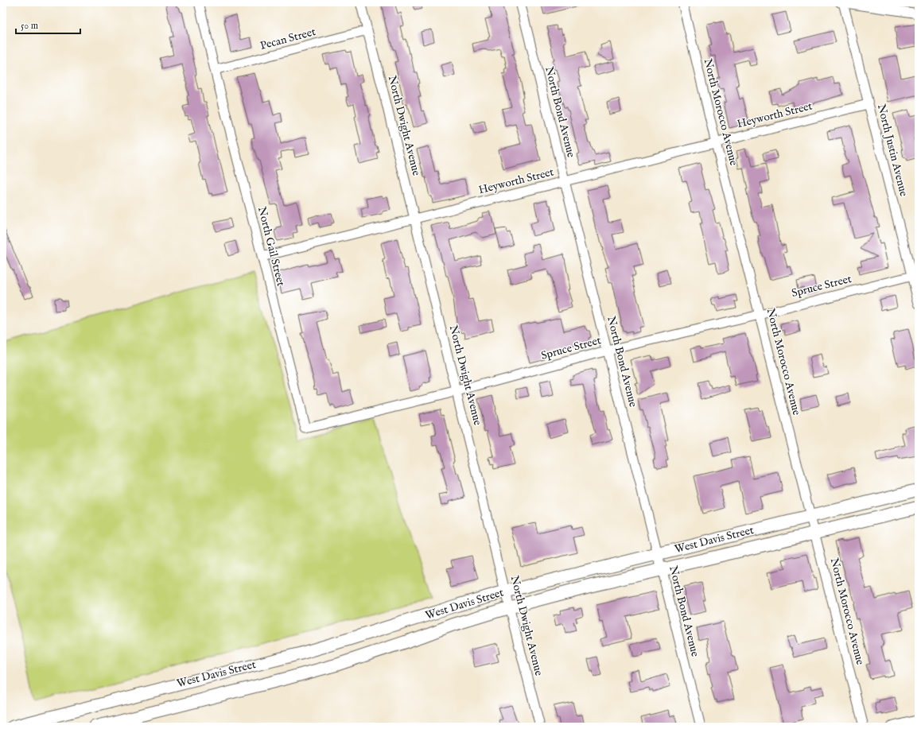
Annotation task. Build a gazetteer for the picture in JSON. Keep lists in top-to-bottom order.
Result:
{
  "streets": {
    "main road": ["West Davis Street"],
    "street": [
      "Pecan Street",
      "North Bond Avenue",
      "North Morocco Avenue",
      "Heyworth Street",
      "North Dwight Avenue",
      "North Justin Avenue",
      "North Gail Street",
      "Spruce Street"
    ]
  },
  "crossings": [
    ["Pecan Street", "North Dwight Avenue"],
    ["Pecan Street", "North Gail Street"],
    ["North Bond Avenue", "Heyworth Street"],
    ["North Bond Avenue", "Spruce Street"],
    ["North Bond Avenue", "West Davis Street"],
    ["North Morocco Avenue", "Heyworth Street"],
    ["North Morocco Avenue", "Spruce Street"],
    ["North Morocco Avenue", "West Davis Street"],
    ["Heyworth Street", "North Dwight Avenue"],
    ["Heyworth Street", "North Justin Avenue"],
    ["Heyworth Street", "North Gail Street"],
    ["North Dwight Avenue", "Spruce Street"],
    ["North Dwight Avenue", "West Davis Street"],
    ["North Justin Avenue", "Spruce Street"],
    ["North Gail Street", "Spruce Street"]
  ],
  "scale_bar": "50 m"
}
